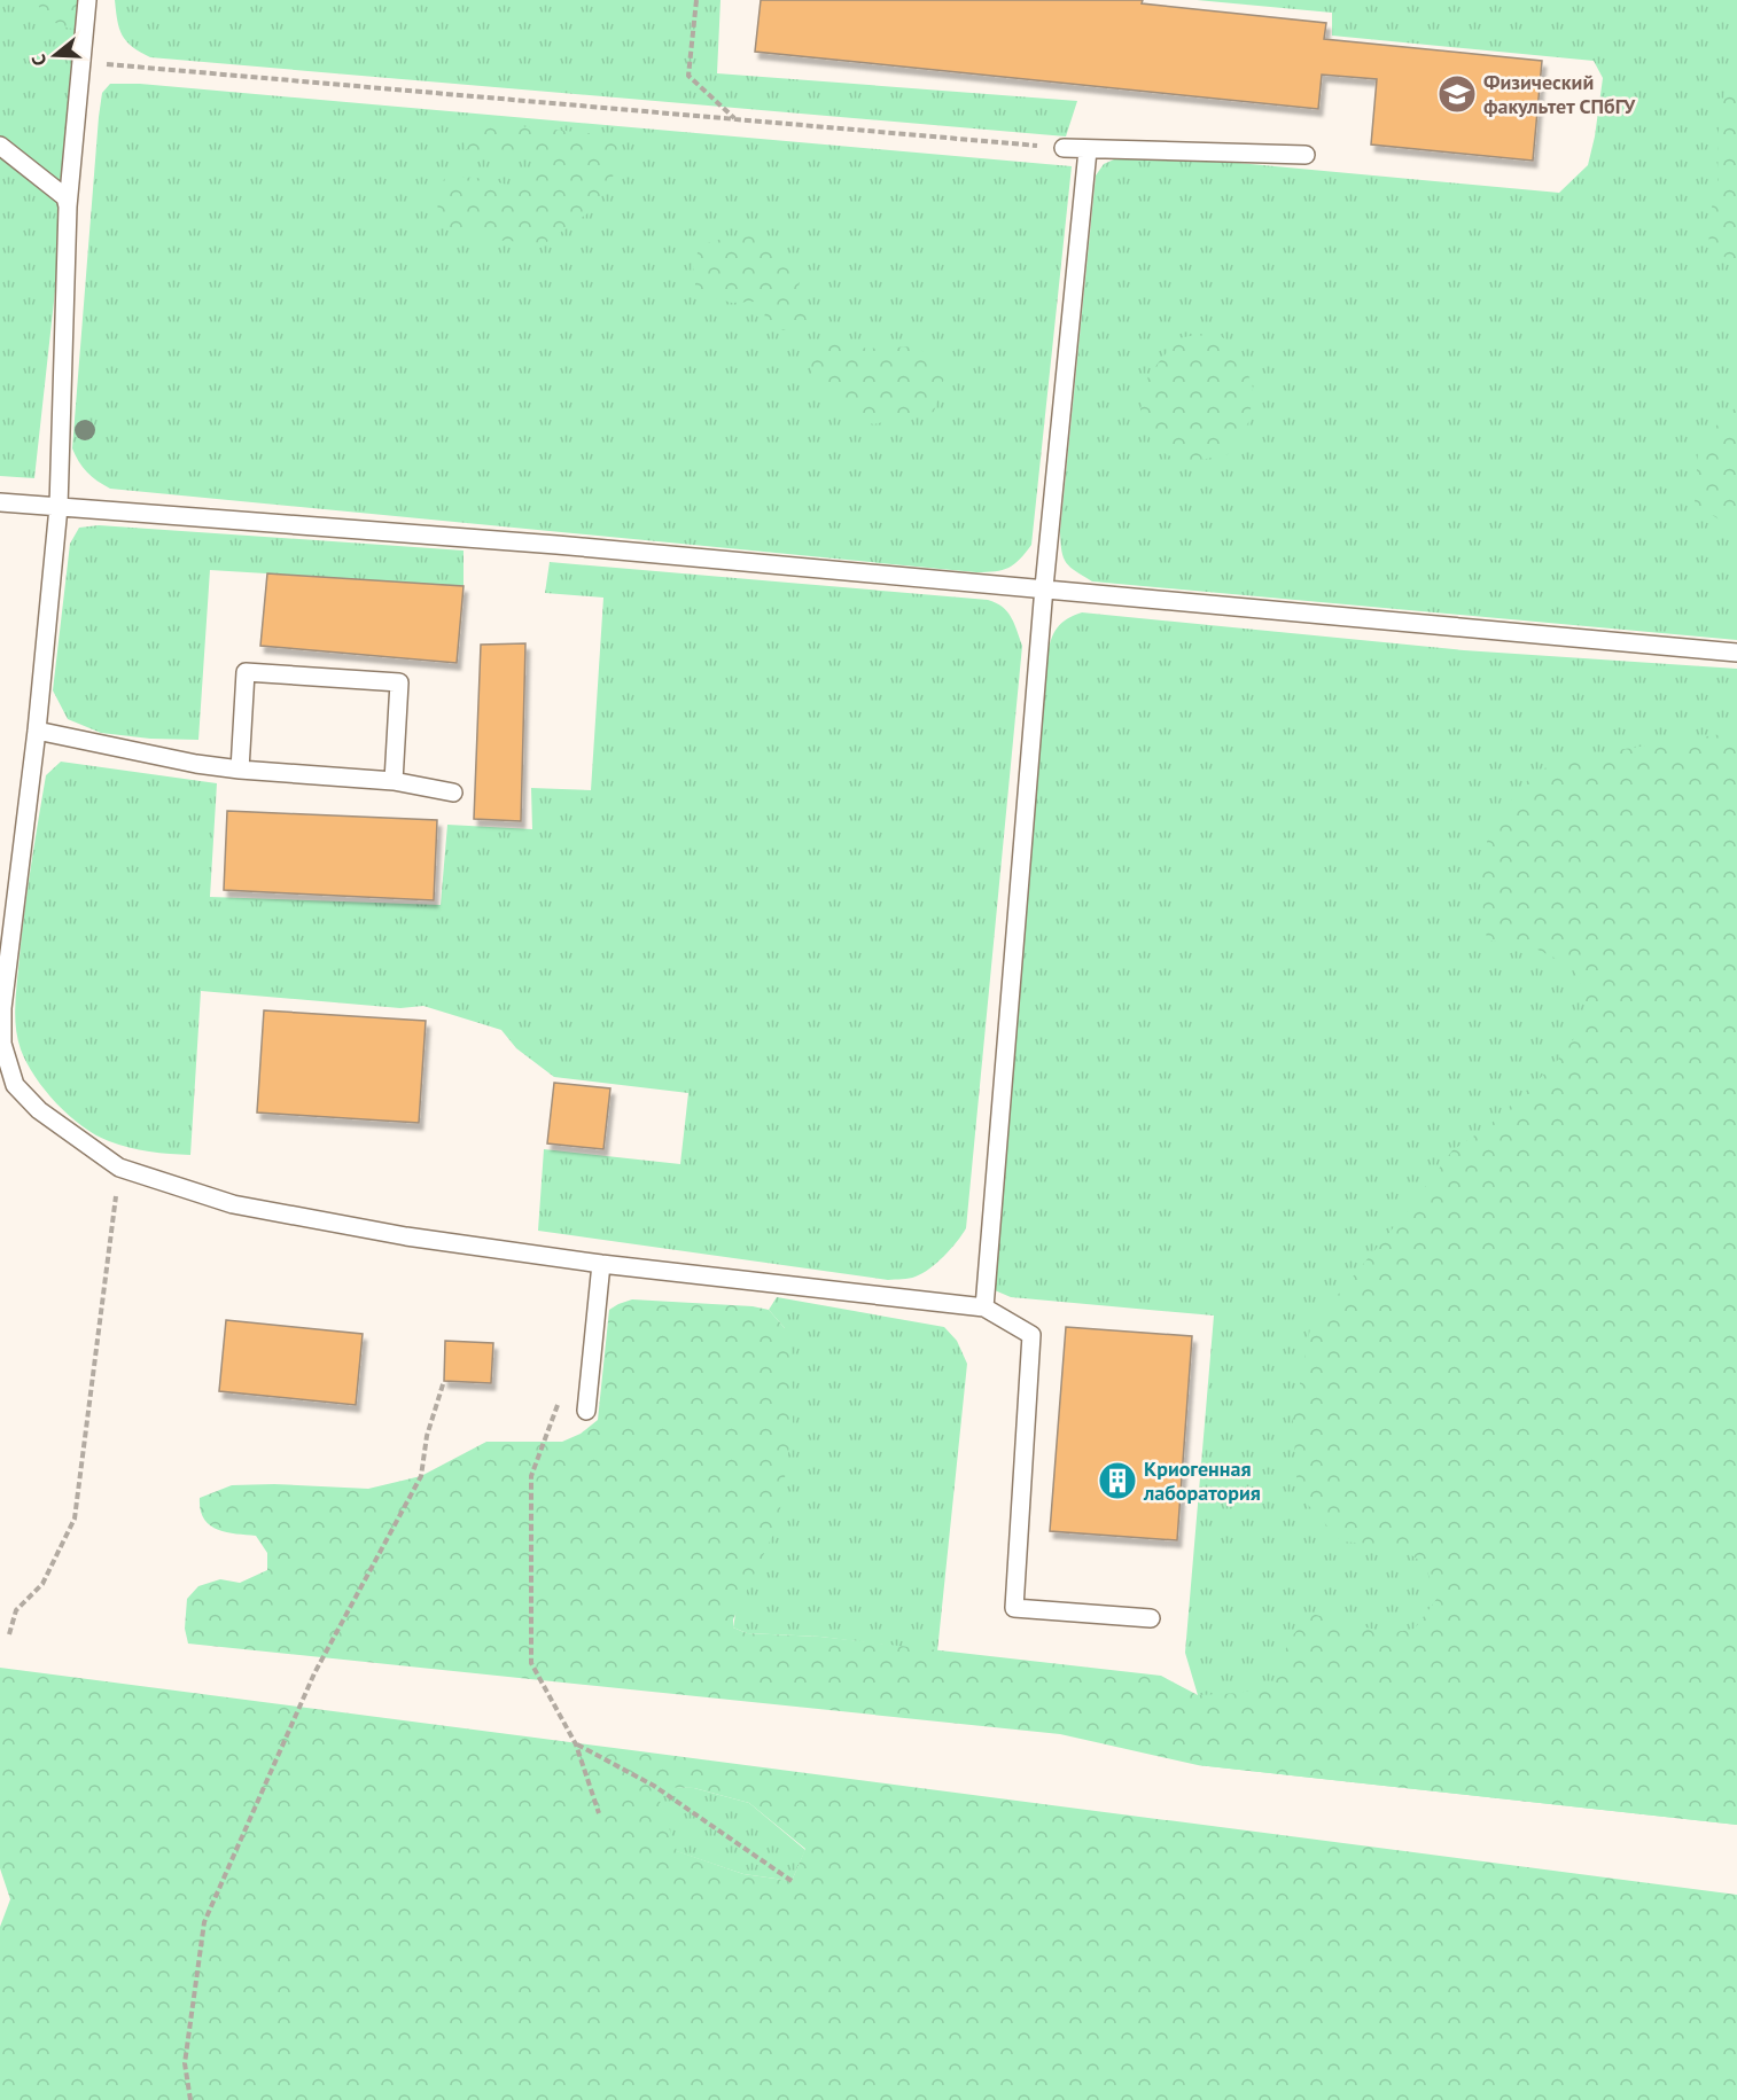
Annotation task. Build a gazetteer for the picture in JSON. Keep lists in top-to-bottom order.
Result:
{
  "places": {
    "school or university": ["Физический факультет СПбГУ"],
    "building": ["Криогенная лаборатория"]
  },
  "north": "left"
}
